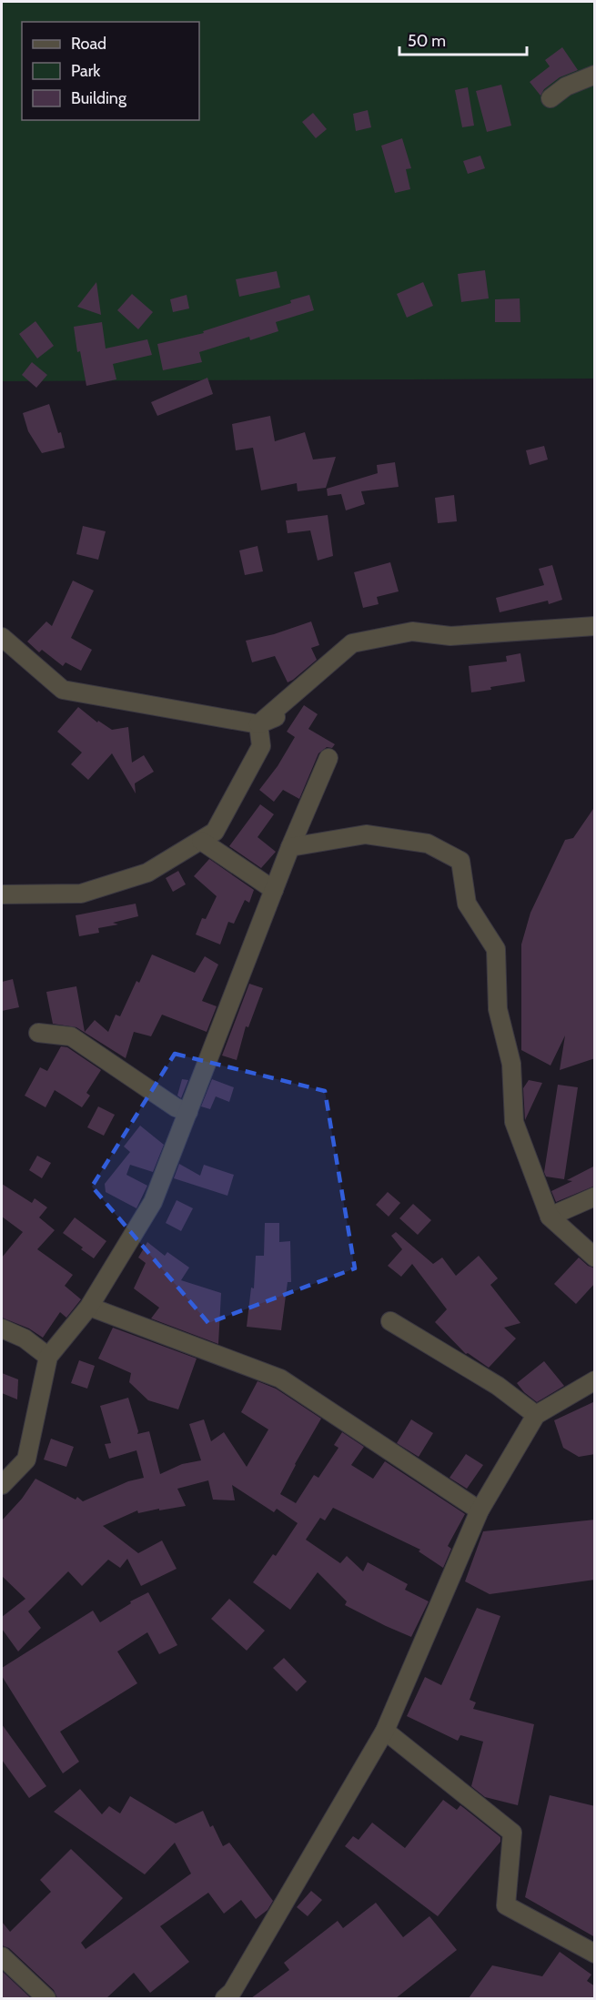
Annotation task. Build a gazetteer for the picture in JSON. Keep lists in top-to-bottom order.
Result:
{
  "legend": ["Road", "Park", "Building"],
  "scale_bar": "50 m"
}
